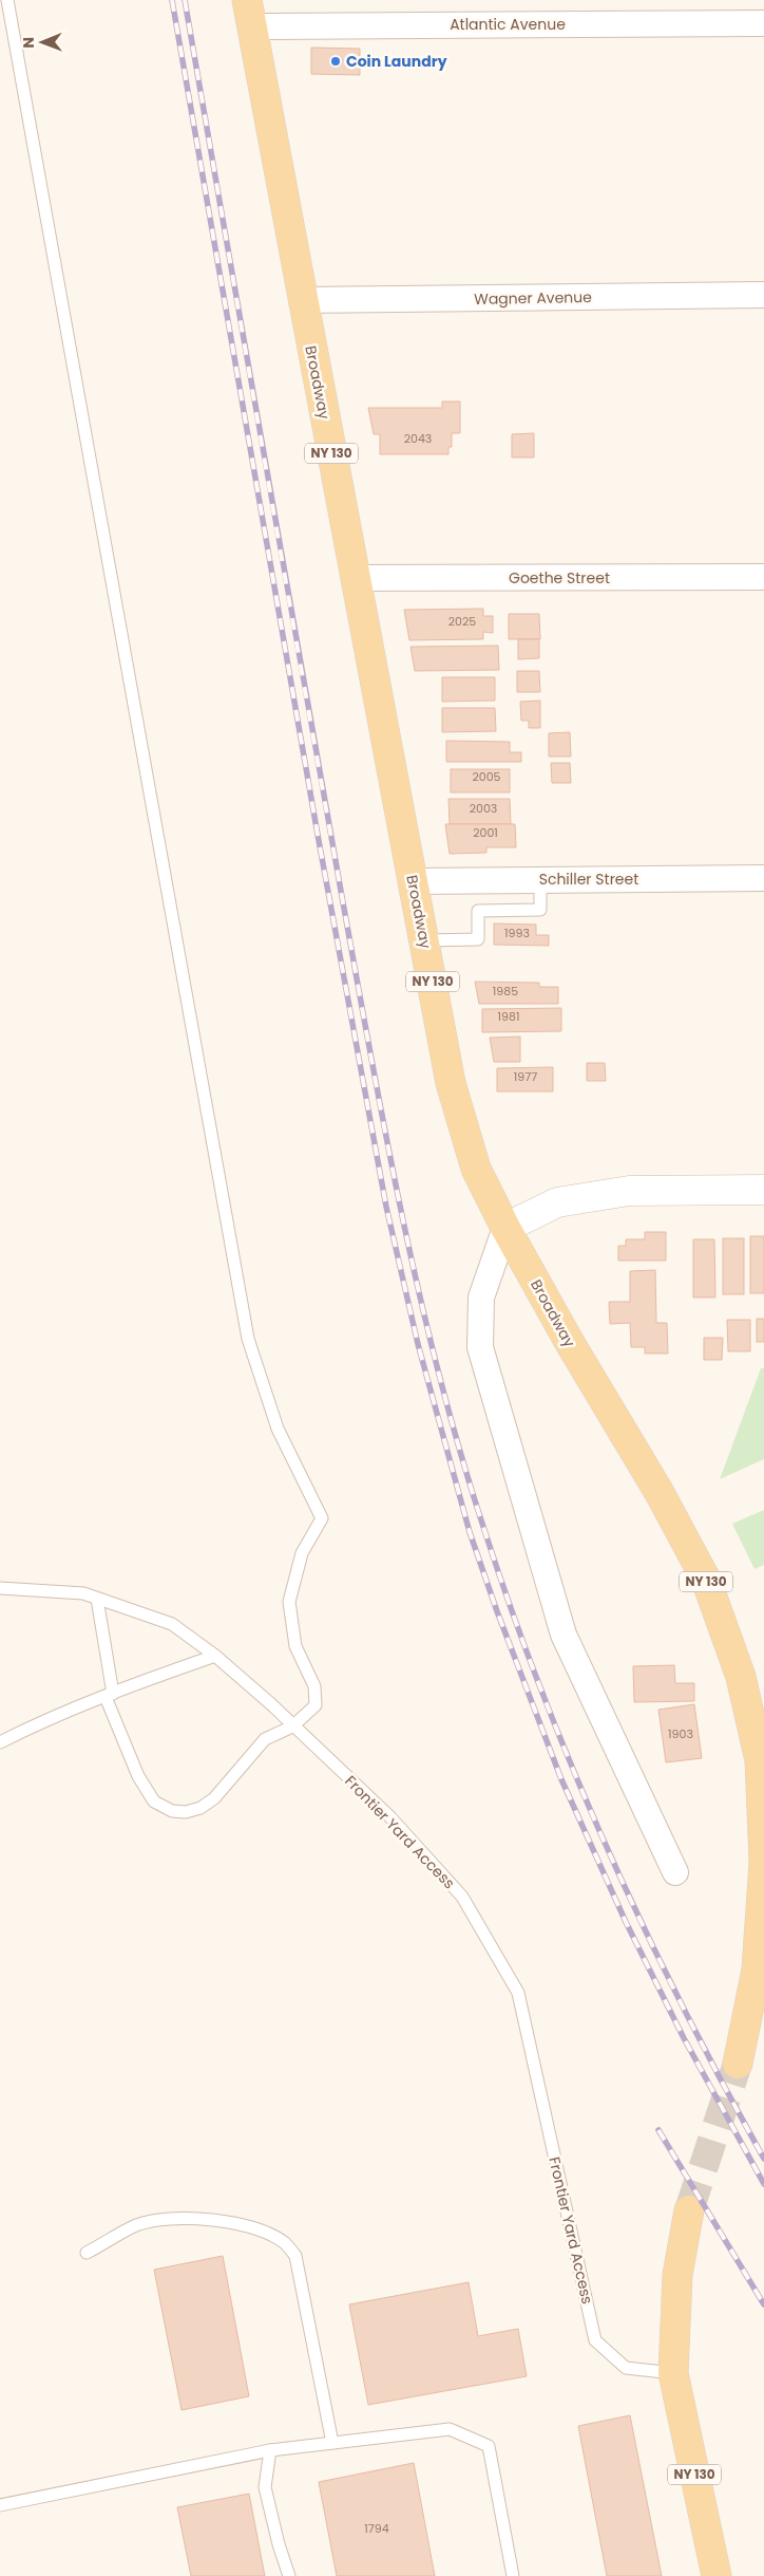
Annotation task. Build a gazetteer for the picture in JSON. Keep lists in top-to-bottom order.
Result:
{
  "streets": {
    "main road": ["Broadway", "NY 130"],
    "street": [
      "Atlantic Avenue",
      "Wagner Avenue",
      "Goethe Street",
      "Schiller Street"
    ],
    "lane": ["Frontier Yard Access"]
  },
  "crossings": [
    ["Atlantic Avenue", "Broadway"],
    ["Wagner Avenue", "Broadway"],
    ["Broadway", "Goethe Street"],
    ["Broadway", "Schiller Street"],
    ["NY 130", "Frontier Yard Access"]
  ],
  "places": ["Coin Laundry"],
  "house_numbers": [
    "2043",
    "2025",
    "2005",
    "2003",
    "2001",
    "1993",
    "1985",
    "1981",
    "1977",
    "1903",
    "1794"
  ],
  "north": "left"
}
